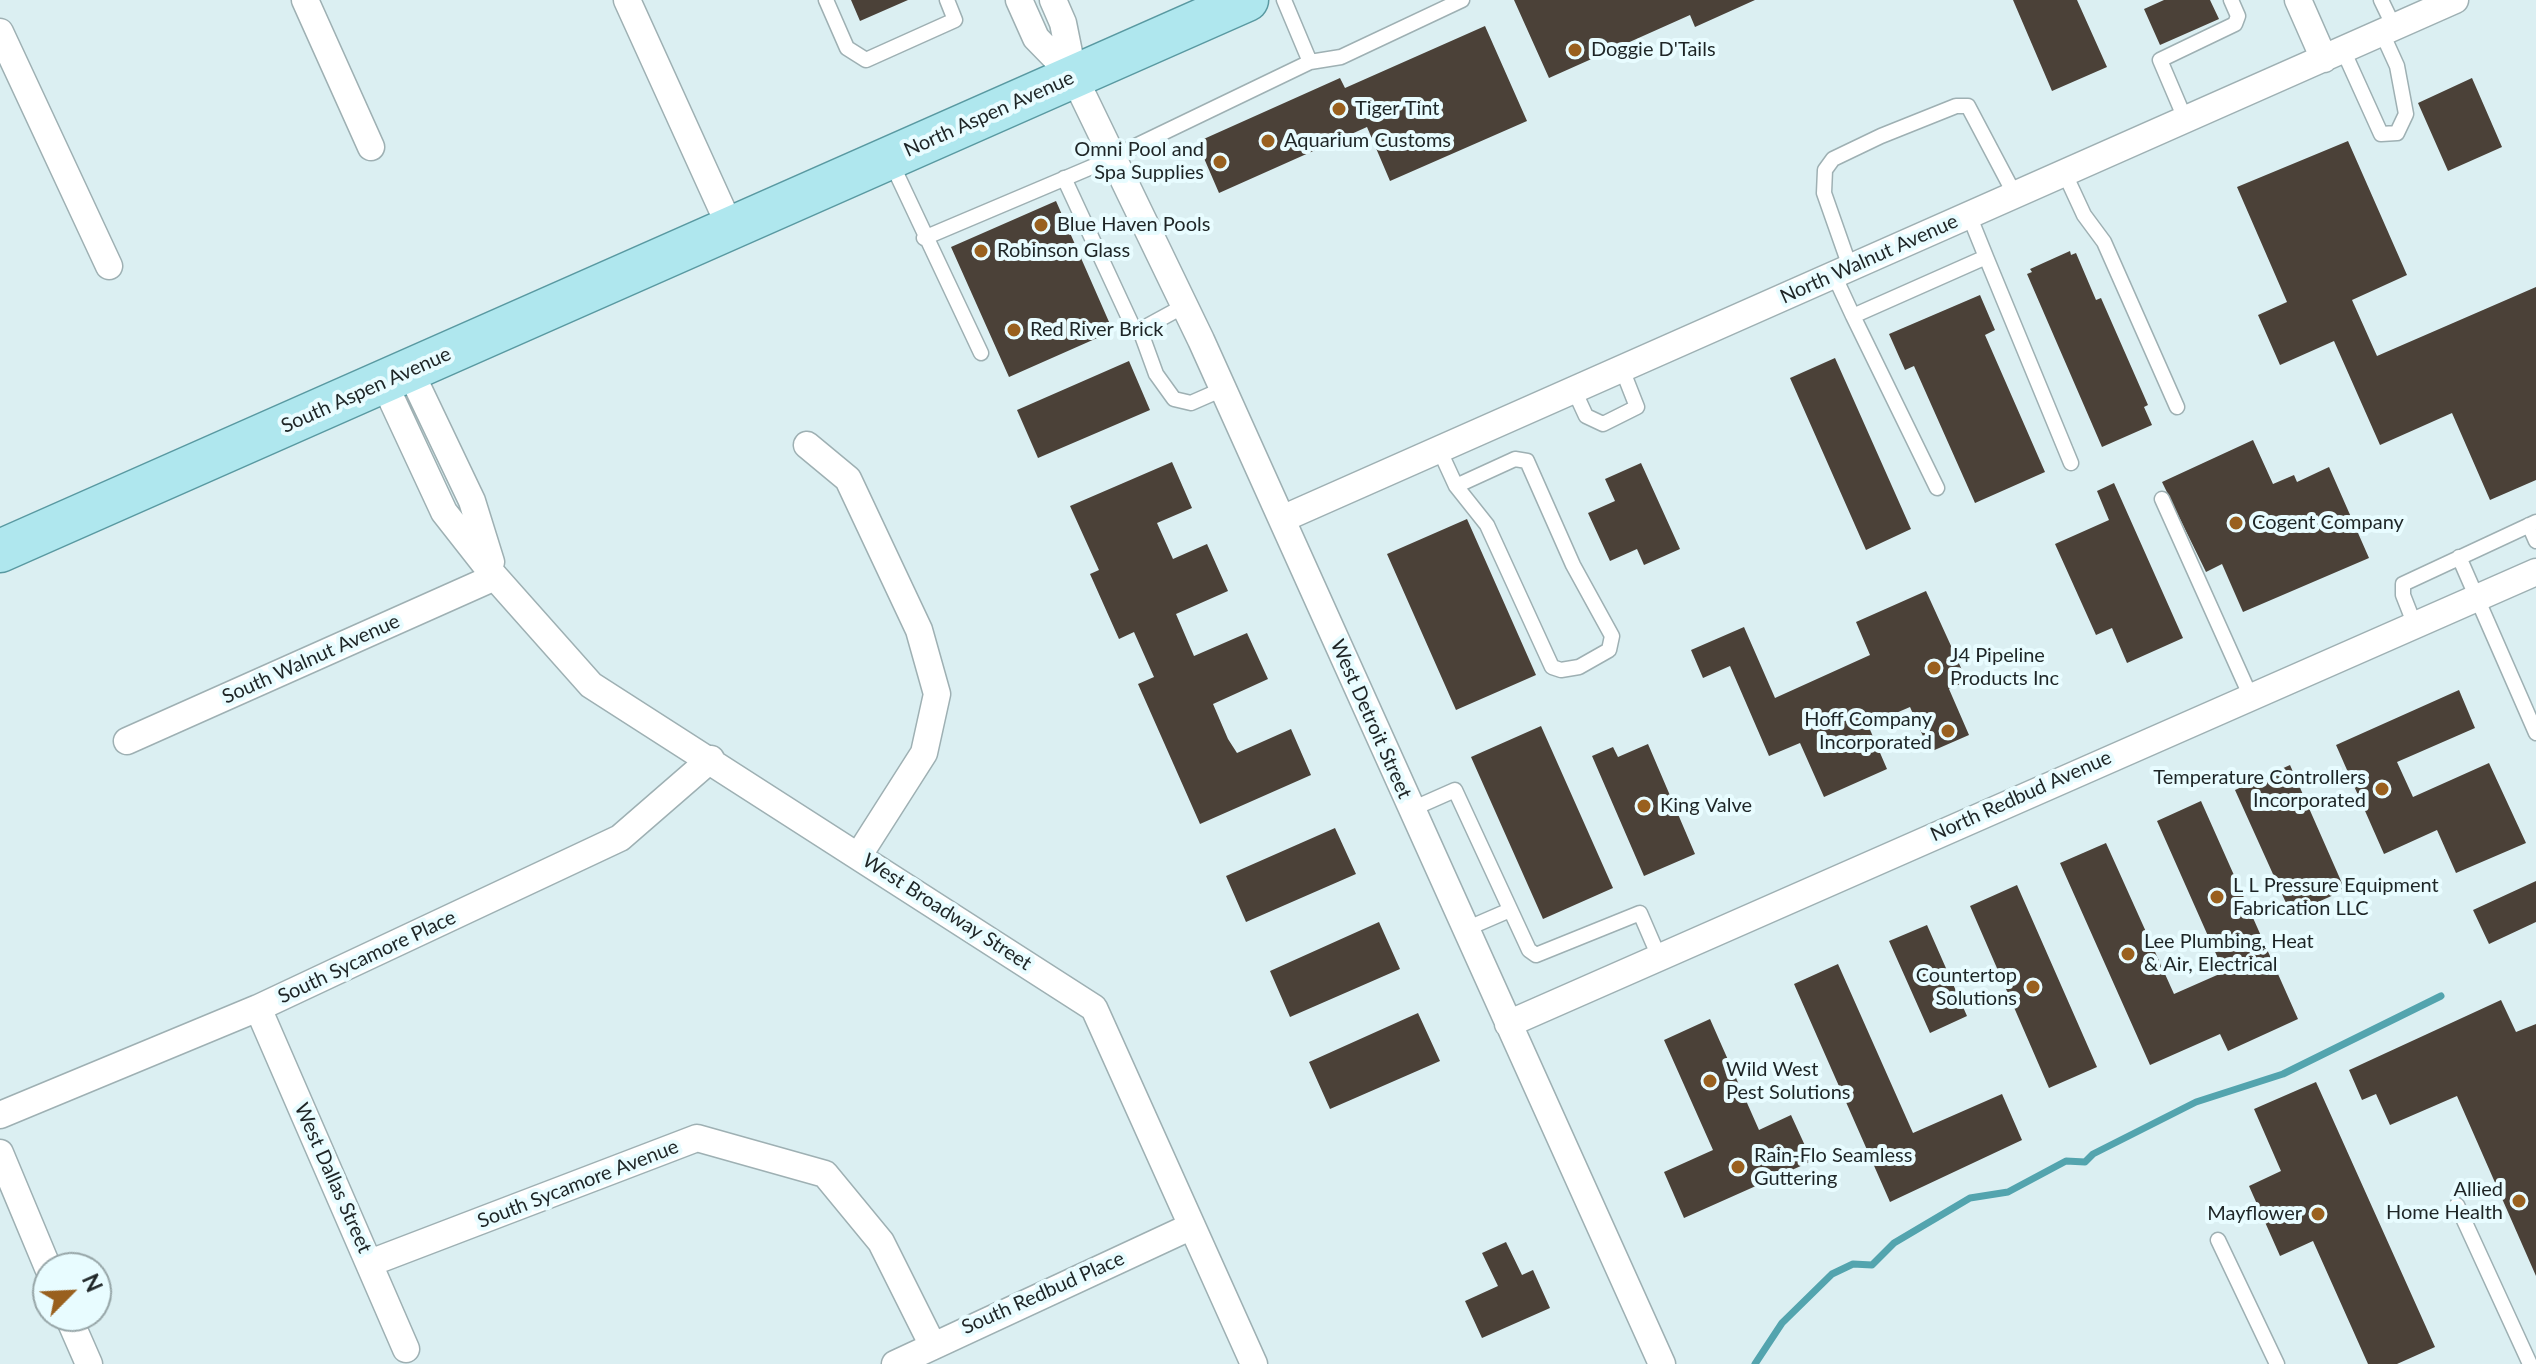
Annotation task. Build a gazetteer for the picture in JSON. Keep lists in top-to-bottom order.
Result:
{
  "streets": {
    "main road": ["North Aspen Avenue", "South Aspen Avenue"],
    "street": [
      "North Walnut Avenue",
      "South Walnut Avenue",
      "West Detroit Street",
      "North Redbud Avenue",
      "West Broadway Street",
      "South Sycamore Place",
      "West Dallas Street",
      "South Sycamore Avenue",
      "South Redbud Place"
    ]
  },
  "crossings": [
    ["North Aspen Avenue", "South Aspen Avenue"],
    ["North Aspen Avenue", "West Detroit Street"],
    ["North Walnut Avenue", "West Detroit Street"],
    ["South Aspen Avenue", "West Broadway Street"],
    ["South Walnut Avenue", "West Broadway Street"],
    ["West Detroit Street", "North Redbud Avenue"],
    ["West Broadway Street", "South Sycamore Place"],
    ["West Broadway Street", "South Redbud Place"],
    ["South Sycamore Place", "West Dallas Street"],
    ["West Dallas Street", "South Sycamore Avenue"],
    ["South Sycamore Avenue", "South Redbud Place"]
  ],
  "places": [
    "Doggie D'Tails",
    "Tiger Tint",
    "Aquarium Customs",
    "Omni Pool and Spa Supplies",
    "Blue Haven Pools",
    "Robinson Glass",
    "Red River Brick",
    "Cogent Company",
    "J4 Pipeline Products Inc",
    "Hoff Company Incorporated",
    "Temperature Controllers Incorporated",
    "King Valve",
    "L L Pressure Equipment Fabrication LLC",
    "Lee Plumbing, Heat & Air, Electrical",
    "Countertop Solutions",
    "Wild West Pest Solutions",
    "Rain-Flo Seamless Guttering",
    "Allied Home Health",
    "Mayflower"
  ],
  "north": "top right"
}
